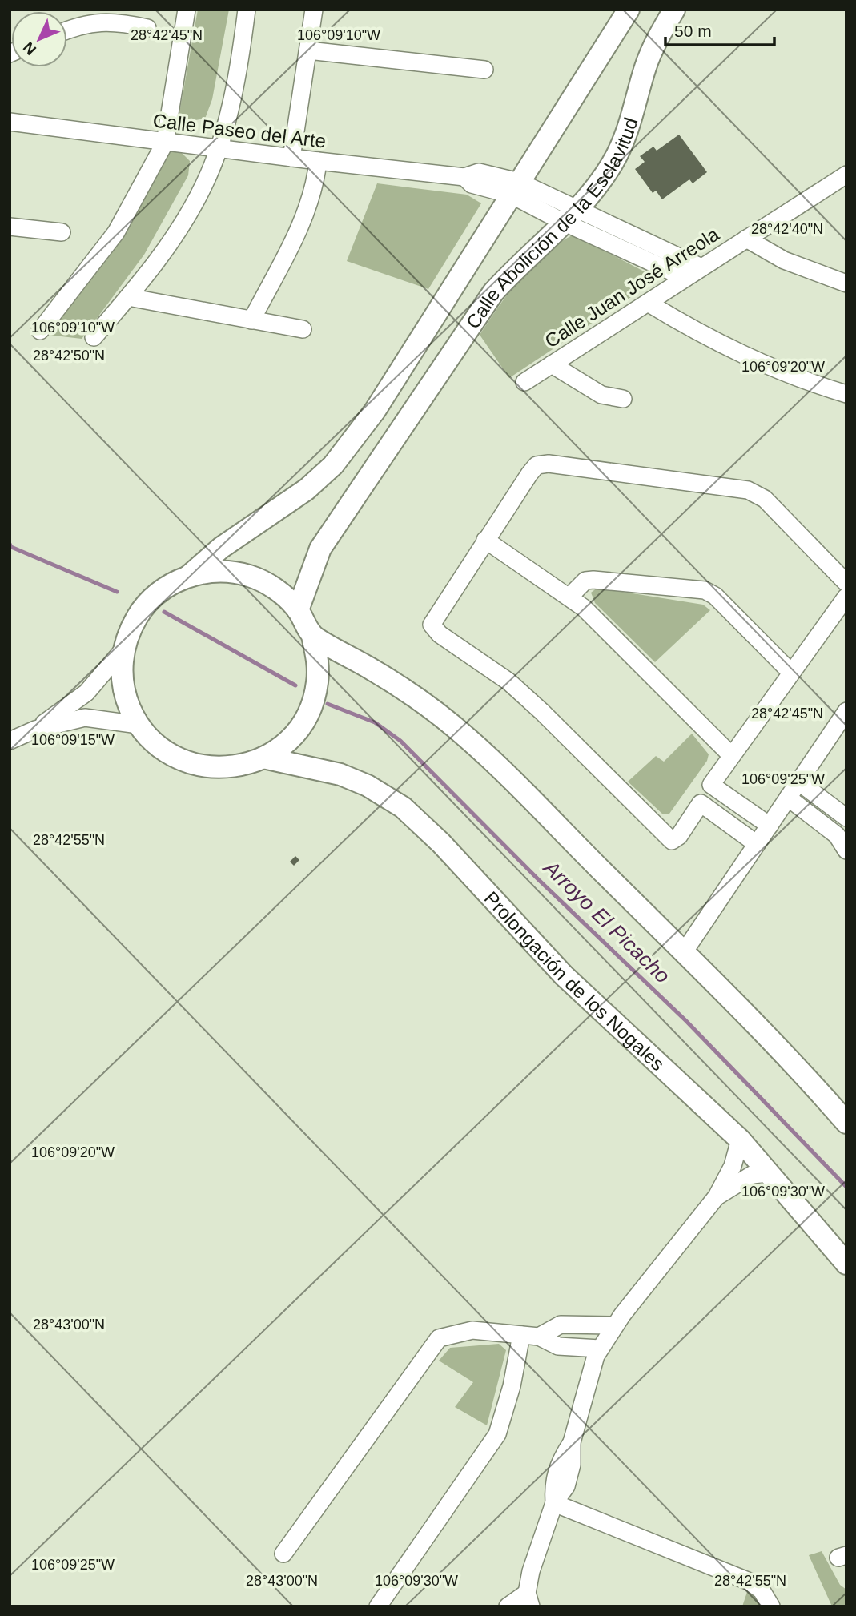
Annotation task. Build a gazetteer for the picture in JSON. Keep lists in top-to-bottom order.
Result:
{
  "streets": {
    "main road": ["Calle Abolición de la Esclavitud", "Prolongación de los Nogales"],
    "street": ["Calle Paseo del Arte", "Calle Juan José Arreola"]
  },
  "crossings": [
    ["Calle Paseo del Arte", "Calle Abolición de la Esclavitud"],
    ["Calle Paseo del Arte", "Calle Juan José Arreola"],
    ["Calle Abolición de la Esclavitud", "Prolongación de los Nogales"]
  ],
  "water": ["Arroyo El Picacho"],
  "scale_bar": "50 m",
  "north": "bottom left",
  "coordinates": [
    "106°09'10\"W",
    "28°42'45\"N",
    "28°42'40\"N",
    "28°42'50\"N",
    "106°09'20\"W",
    "106°09'15\"W",
    "106°09'25\"W",
    "28°42'55\"N",
    "106°09'30\"W",
    "28°43'00\"N"
  ]
}
